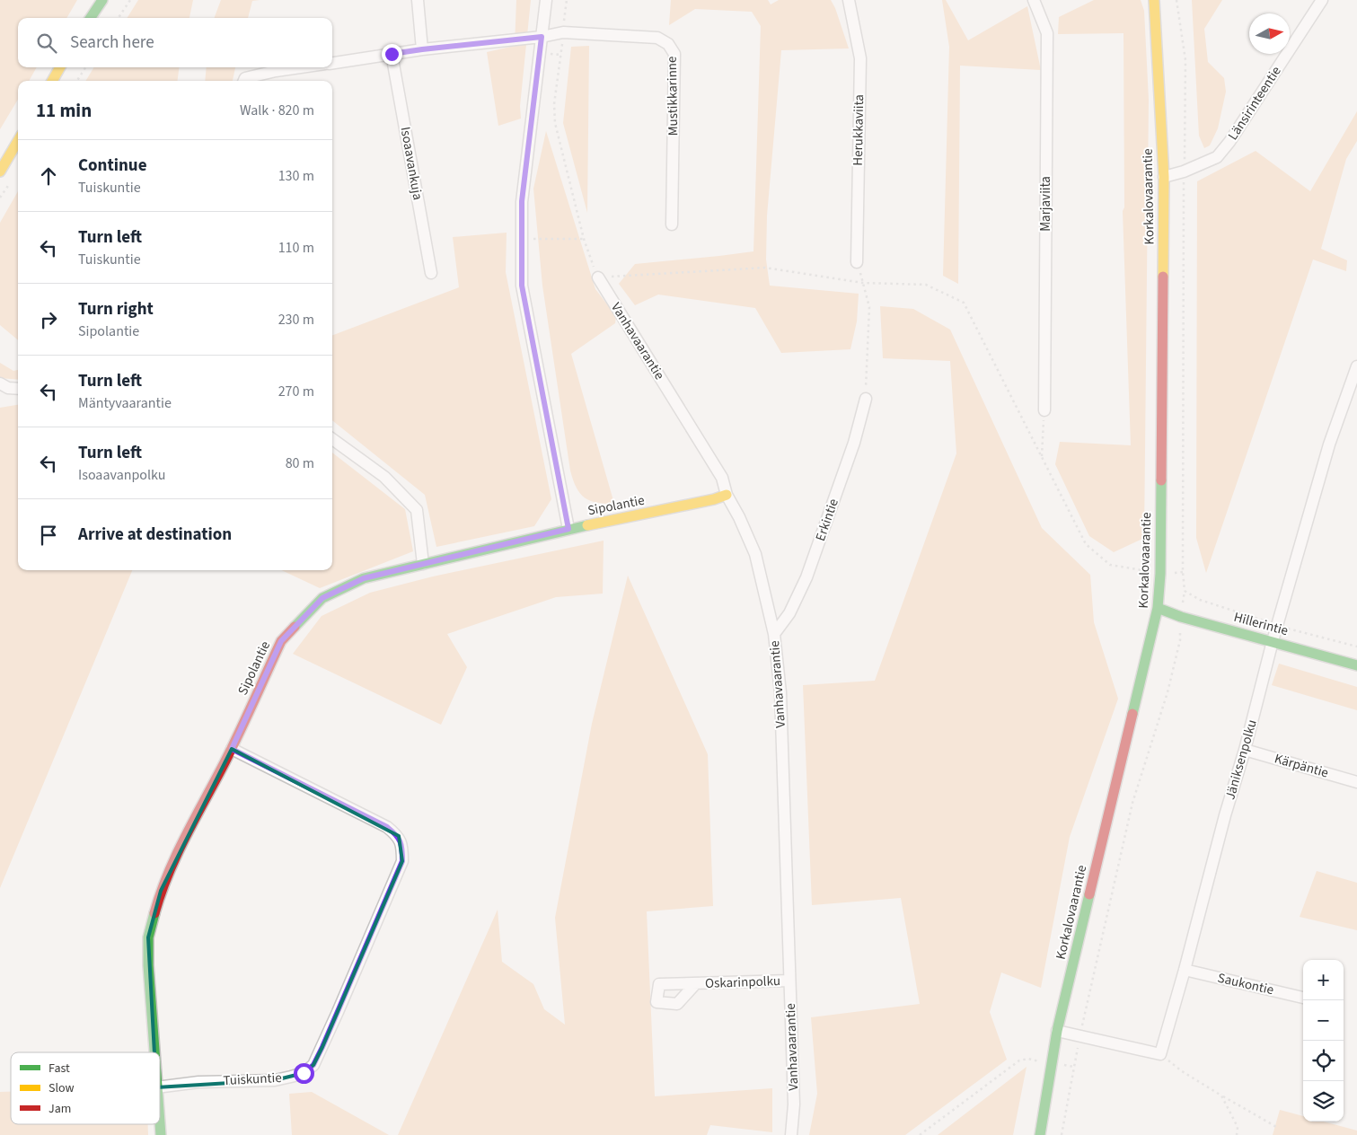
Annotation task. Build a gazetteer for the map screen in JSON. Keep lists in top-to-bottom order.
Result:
{
  "streets": {
    "street": [
      "Mustikkarinne",
      "Länsirinteentie",
      "Herukkaviita",
      "Isoaavankuja",
      "Korkalovaarantie",
      "Marjaviita",
      "Vanhavaarantie",
      "Sipolantie",
      "Erkintie",
      "Hillerintie",
      "Jäniksenpolku",
      "Kärpäntie",
      "Oskarinpolku",
      "Saukontie",
      "Tuiskuntie"
    ]
  },
  "crossings": [
    ["Mustikkarinne", "Isoaavankuja"],
    ["Länsirinteentie", "Korkalovaarantie"],
    ["Korkalovaarantie", "Hillerintie"],
    ["Vanhavaarantie", "Sipolantie"],
    ["Vanhavaarantie", "Erkintie"],
    ["Vanhavaarantie", "Oskarinpolku"],
    ["Sipolantie", "Tuiskuntie"],
    ["Hillerintie", "Jäniksenpolku"],
    ["Jäniksenpolku", "Kärpäntie"],
    ["Jäniksenpolku", "Saukontie"]
  ],
  "legend": ["Fast", "Slow", "Jam"],
  "north": "right",
  "page": {
    "search": "Search here",
    "heading": ["11 min", "Walk · 820 m"],
    "list": [
      ["Continue", "Tuiskuntie", "130 m"],
      ["Turn left", "Tuiskuntie", "110 m"],
      ["Turn right", "Sipolantie", "230 m"],
      ["Turn left", "Mäntyvaarantie", "270 m"],
      ["Turn left", "Isoaavanpolku", "80 m"],
      "Arrive at destination"
    ],
    "map_buttons": ["+", "−"]
  }
}
